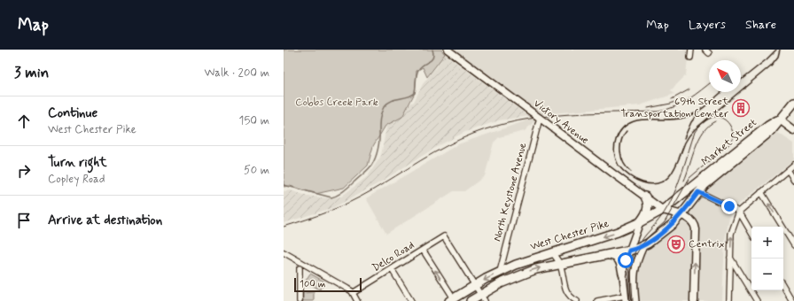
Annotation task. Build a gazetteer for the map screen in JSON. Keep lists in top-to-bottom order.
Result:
{
  "streets": {
    "main road": ["Market Street", "West Chester Pike"],
    "street": ["Victory Avenue", "North Keystone Avenue", "Delco Road"]
  },
  "crossings": [
    ["Victory Avenue", "North Keystone Avenue"],
    ["Victory Avenue", "West Chester Pike"],
    ["Market Street", "West Chester Pike"],
    ["North Keystone Avenue", "West Chester Pike"],
    ["West Chester Pike", "Delco Road"]
  ],
  "parks": ["Cobbs Creek Park"],
  "places": {
    "building": ["69th Street Transportation Center"],
    "theatre": ["Centrix"]
  },
  "scale_bar": "100 m",
  "north": "top left",
  "page": {
    "header": "Map",
    "nav": ["Map", "Layers", "Share"],
    "heading": ["3 min", "Walk · 200 m"],
    "list": [
      ["Continue", "West Chester Pike", "150 m"],
      ["Turn right", "Copley Road", "50 m"],
      "Arrive at destination"
    ],
    "map_buttons": ["+", "−"],
    "scale": "100 m"
  }
}
